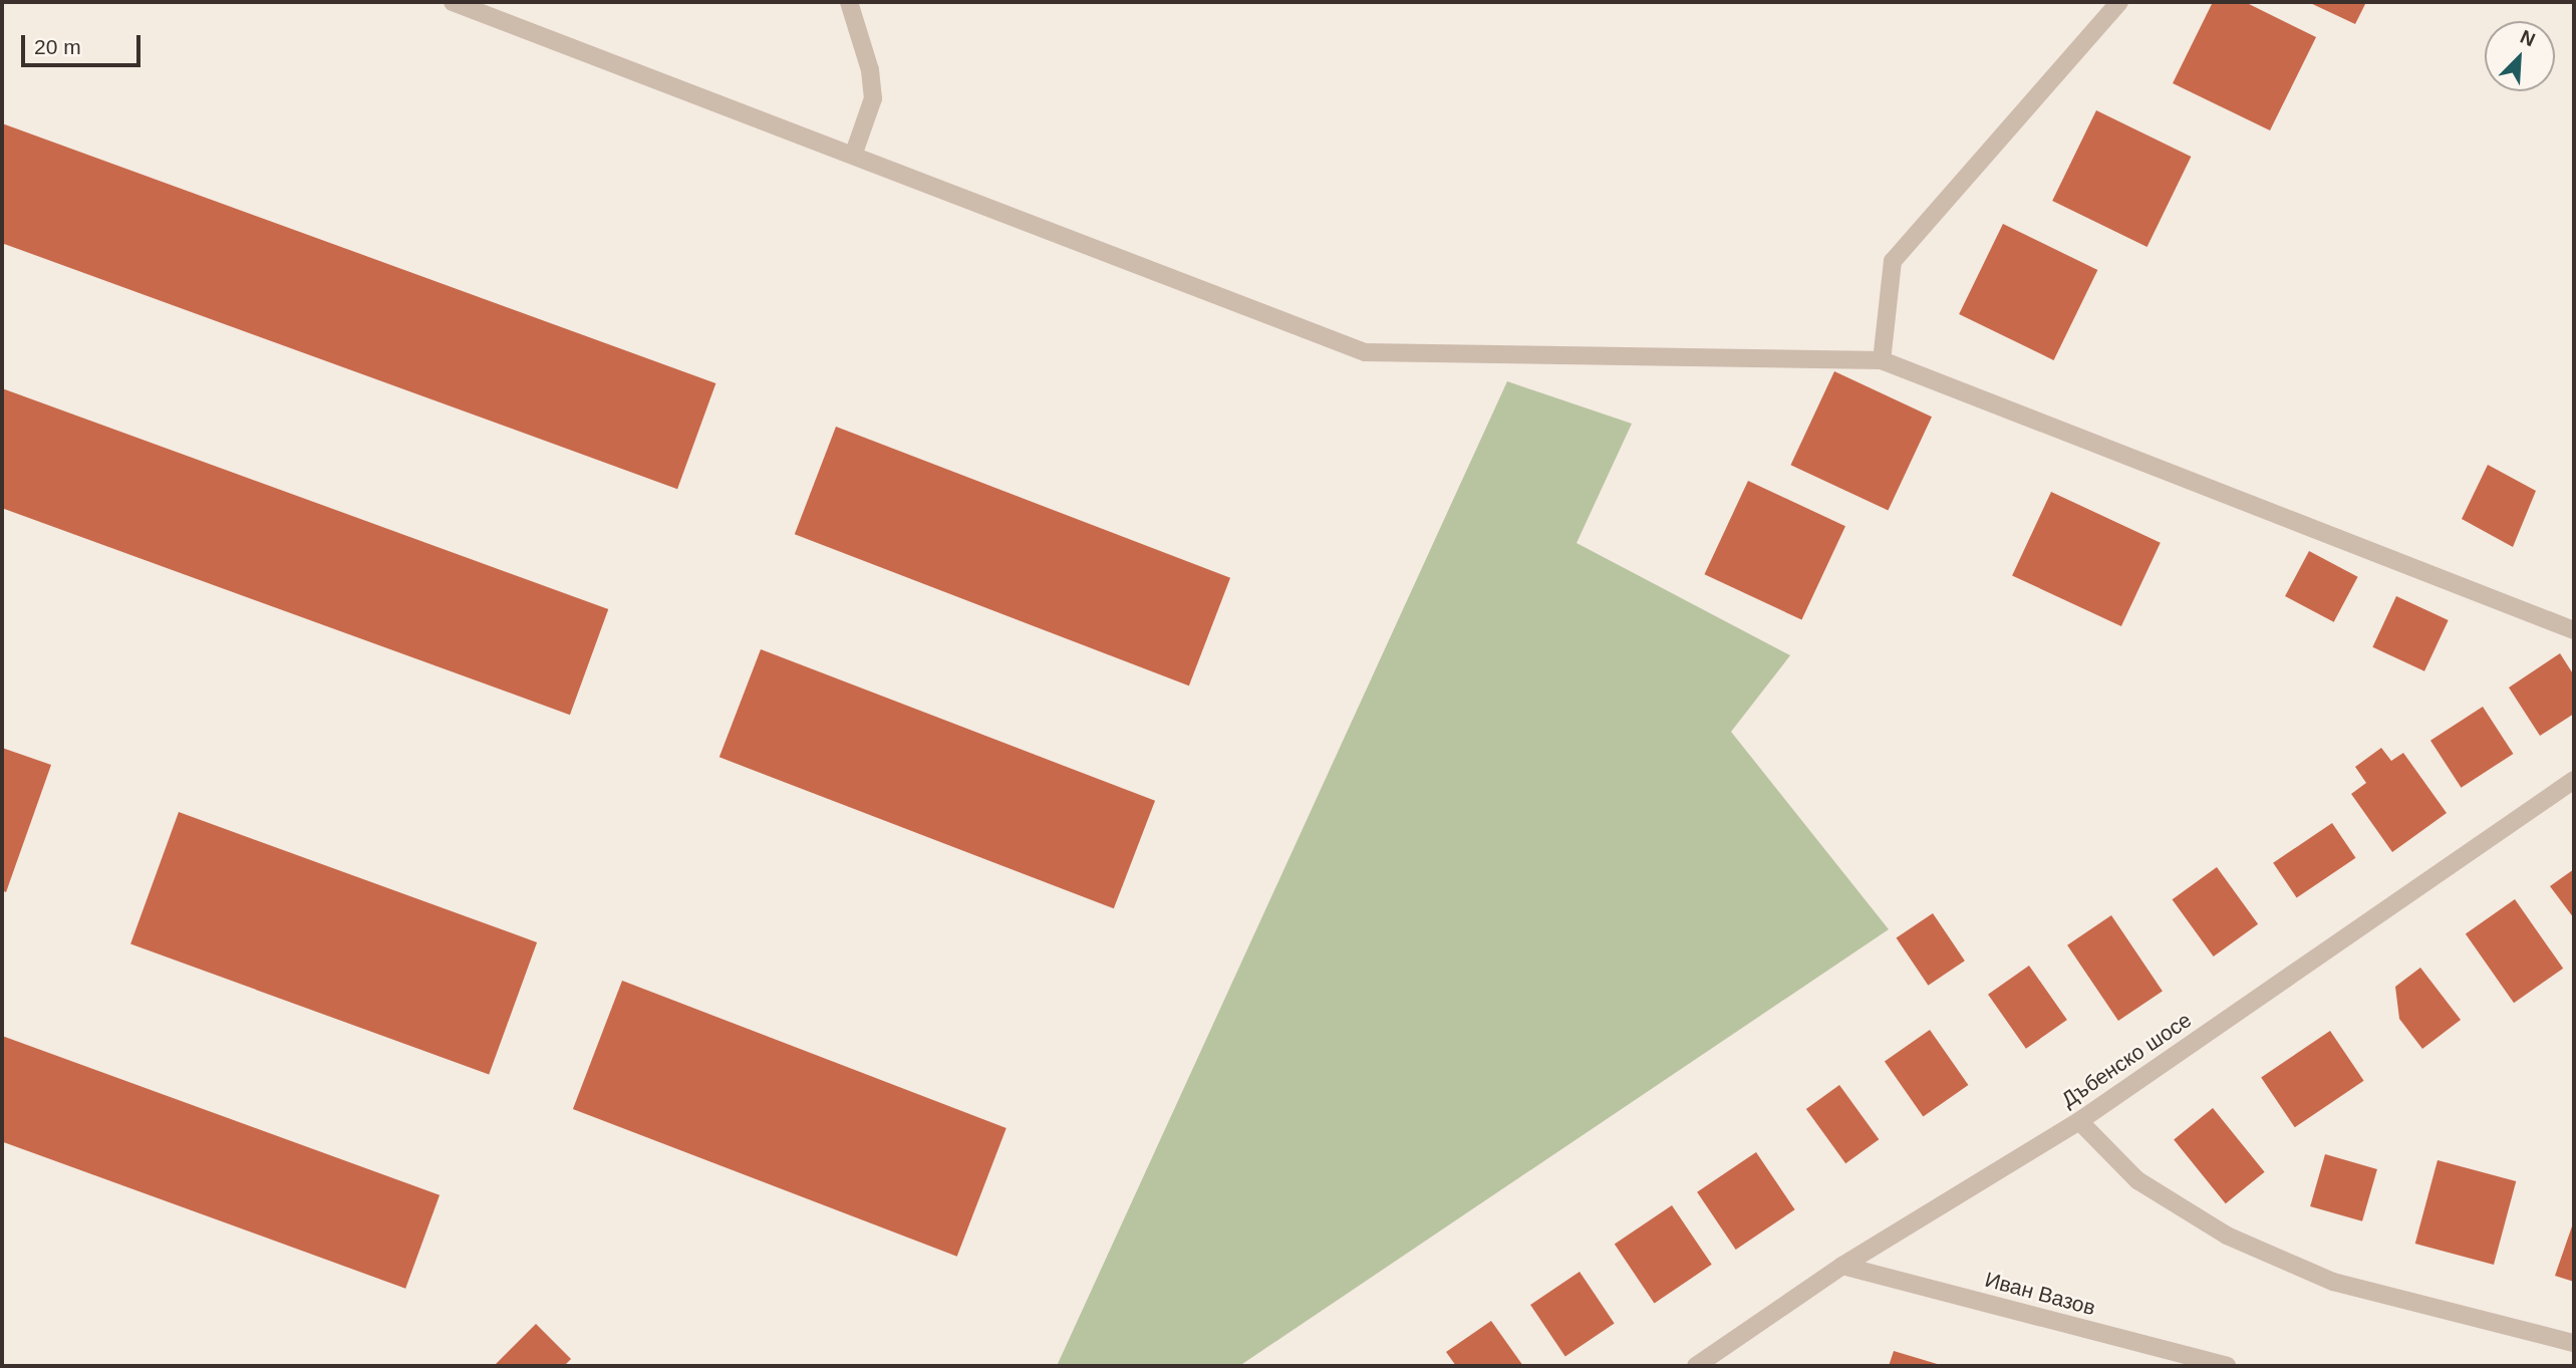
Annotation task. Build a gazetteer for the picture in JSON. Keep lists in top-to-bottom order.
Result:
{
  "streets": {
    "street": ["Дъбенско шосе", "Иван Вазов"]
  },
  "crossings": [
    ["Дъбенско шосе", "Иван Вазов"]
  ],
  "scale_bar": "20 m",
  "north": "top right"
}
